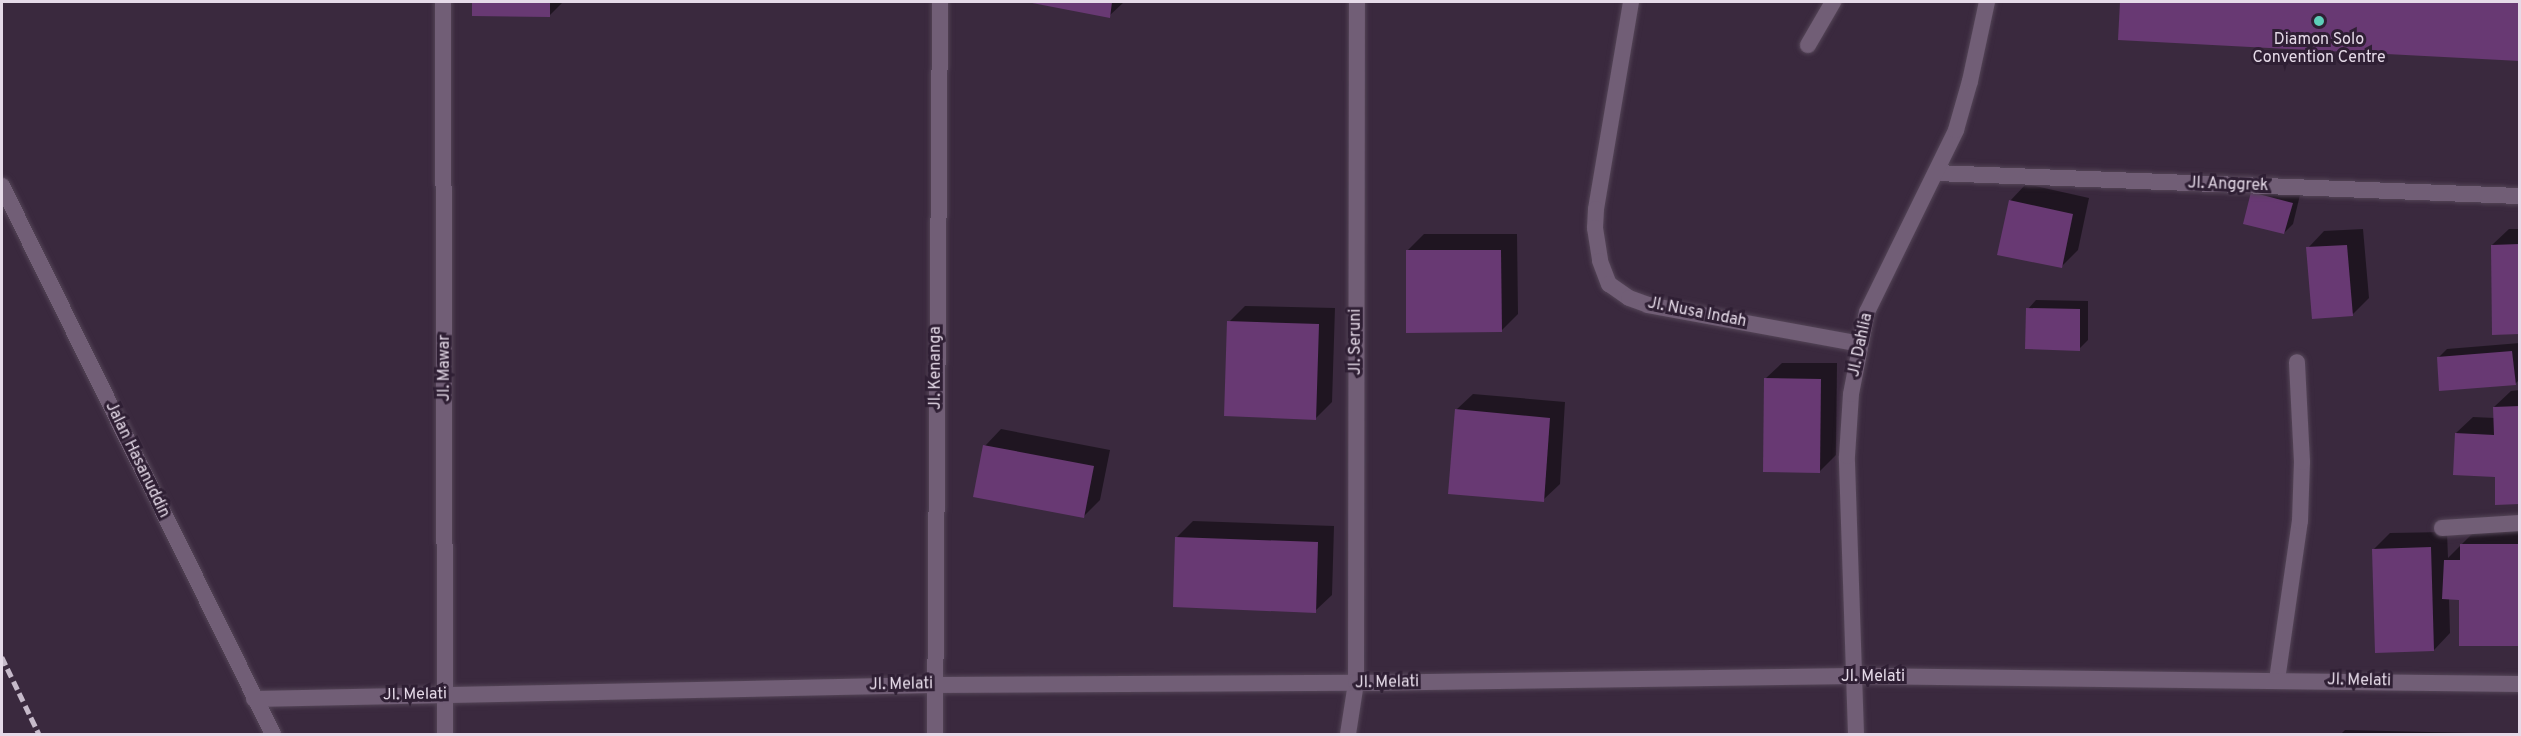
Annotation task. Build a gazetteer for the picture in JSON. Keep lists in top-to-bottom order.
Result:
{
  "streets": {
    "street": [
      "Jl. Anggrek",
      "Jl. Nusa Indah",
      "Jl. Seruni",
      "Jl. Dahlia",
      "Jl. Mawar",
      "Jl. Kenanga",
      "Jalan Hasanuddin",
      "Jl. Melati"
    ]
  },
  "crossings": [
    ["Jl. Anggrek", "Jl. Dahlia"],
    ["Jl. Nusa Indah", "Jl. Dahlia"],
    ["Jl. Seruni", "Jl. Melati"],
    ["Jl. Dahlia", "Jl. Melati"],
    ["Jl. Mawar", "Jl. Melati"],
    ["Jl. Kenanga", "Jl. Melati"],
    ["Jalan Hasanuddin", "Jl. Melati"]
  ],
  "places": ["Diamon Solo Convention Centre"]
}
